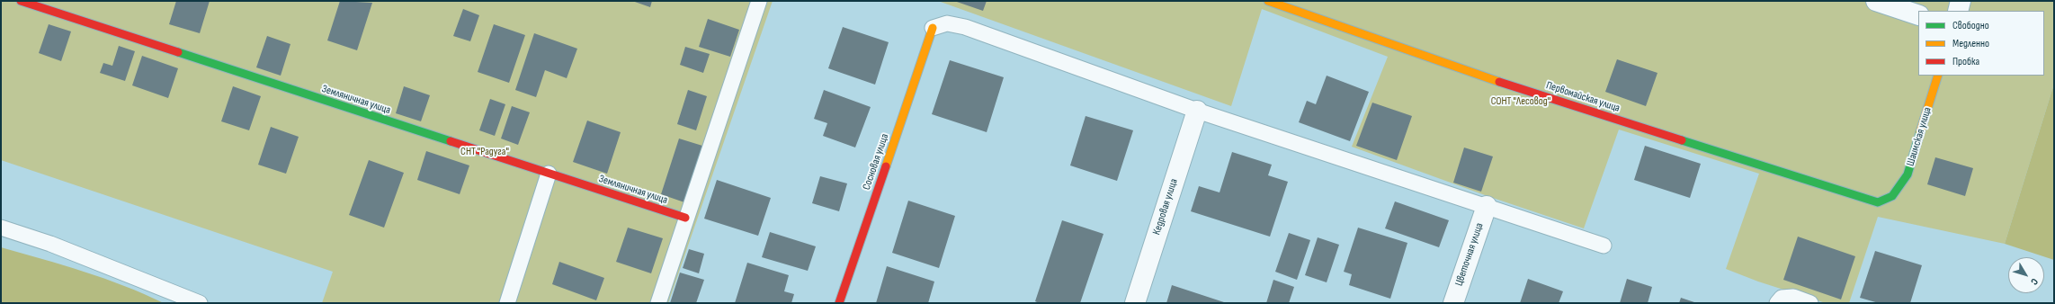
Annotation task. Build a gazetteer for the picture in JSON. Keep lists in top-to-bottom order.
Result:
{
  "streets": {
    "street": [
      "Первомайская улица",
      "Земляничная улица",
      "Шаимская улица",
      "Сосновая улица",
      "Кедровая улица",
      "Цветочная улица"
    ]
  },
  "crossings": [
    ["Первомайская улица", "Шаимская улица"]
  ],
  "parks": ["СОНТ \"Лесовод\"", "СНТ \"Радуга\""],
  "legend": ["Свободно", "Медленно", "Пробка"],
  "north": "bottom right"
}
